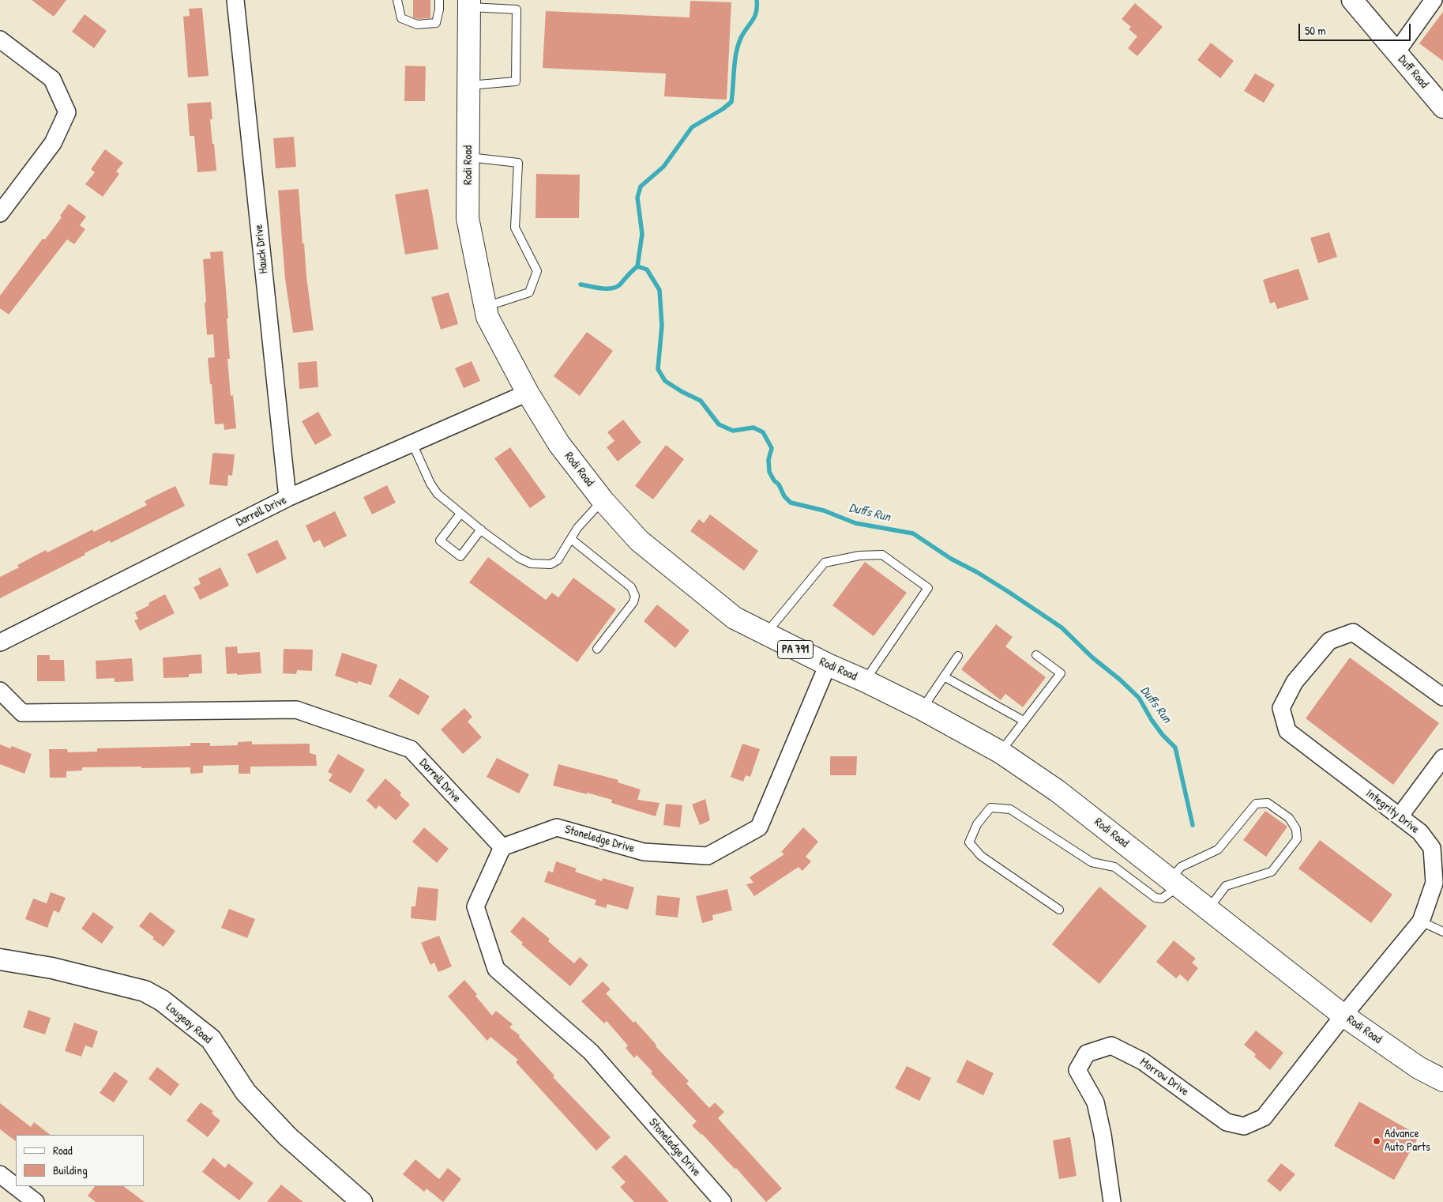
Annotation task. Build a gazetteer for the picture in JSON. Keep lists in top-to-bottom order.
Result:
{
  "streets": {
    "main road": ["Rodi Road", "PA 791"],
    "street": [
      "Duff Road",
      "Hauck Drive",
      "Darrell Drive",
      "Integrity Drive",
      "Stoneledge Drive",
      "Lougeay Road",
      "Morrow Drive"
    ]
  },
  "crossings": [
    ["Rodi Road", "Darrell Drive"],
    ["Rodi Road", "Integrity Drive"],
    ["Rodi Road", "Stoneledge Drive"],
    ["Rodi Road", "Morrow Drive"],
    ["Hauck Drive", "Darrell Drive"],
    ["Darrell Drive", "Stoneledge Drive"],
    ["Integrity Drive", "Morrow Drive"]
  ],
  "water": ["Duffs Run"],
  "places": ["Advance Auto Parts"],
  "legend": ["Road", "Building"],
  "scale_bar": "50 m"
}
